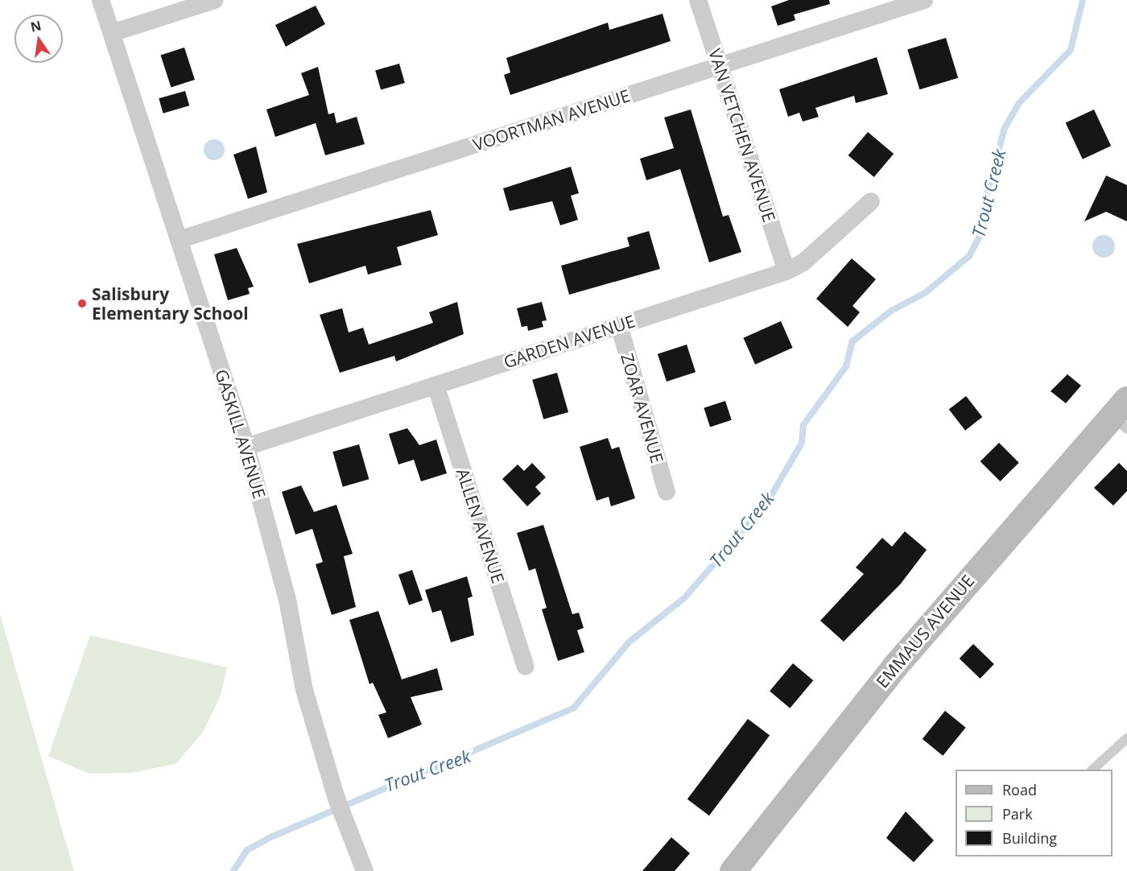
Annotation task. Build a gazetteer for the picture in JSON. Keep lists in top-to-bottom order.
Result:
{
  "streets": {
    "main road": ["EMMAUS AVENUE"],
    "street": [
      "VOORTMAN AVENUE",
      "VAN VETCHEN AVENUE",
      "GARDEN AVENUE",
      "ZOAR AVENUE",
      "GASKILL AVENUE",
      "ALLEN AVENUE"
    ]
  },
  "crossings": [
    ["VOORTMAN AVENUE", "VAN VETCHEN AVENUE"],
    ["VOORTMAN AVENUE", "GASKILL AVENUE"],
    ["VAN VETCHEN AVENUE", "GARDEN AVENUE"],
    ["GARDEN AVENUE", "ZOAR AVENUE"],
    ["GARDEN AVENUE", "GASKILL AVENUE"],
    ["GARDEN AVENUE", "ALLEN AVENUE"]
  ],
  "water": ["Trout Creek"],
  "places": ["Salisbury Elementary School"],
  "legend": ["Road", "Park", "Building"],
  "north": "top"
}
